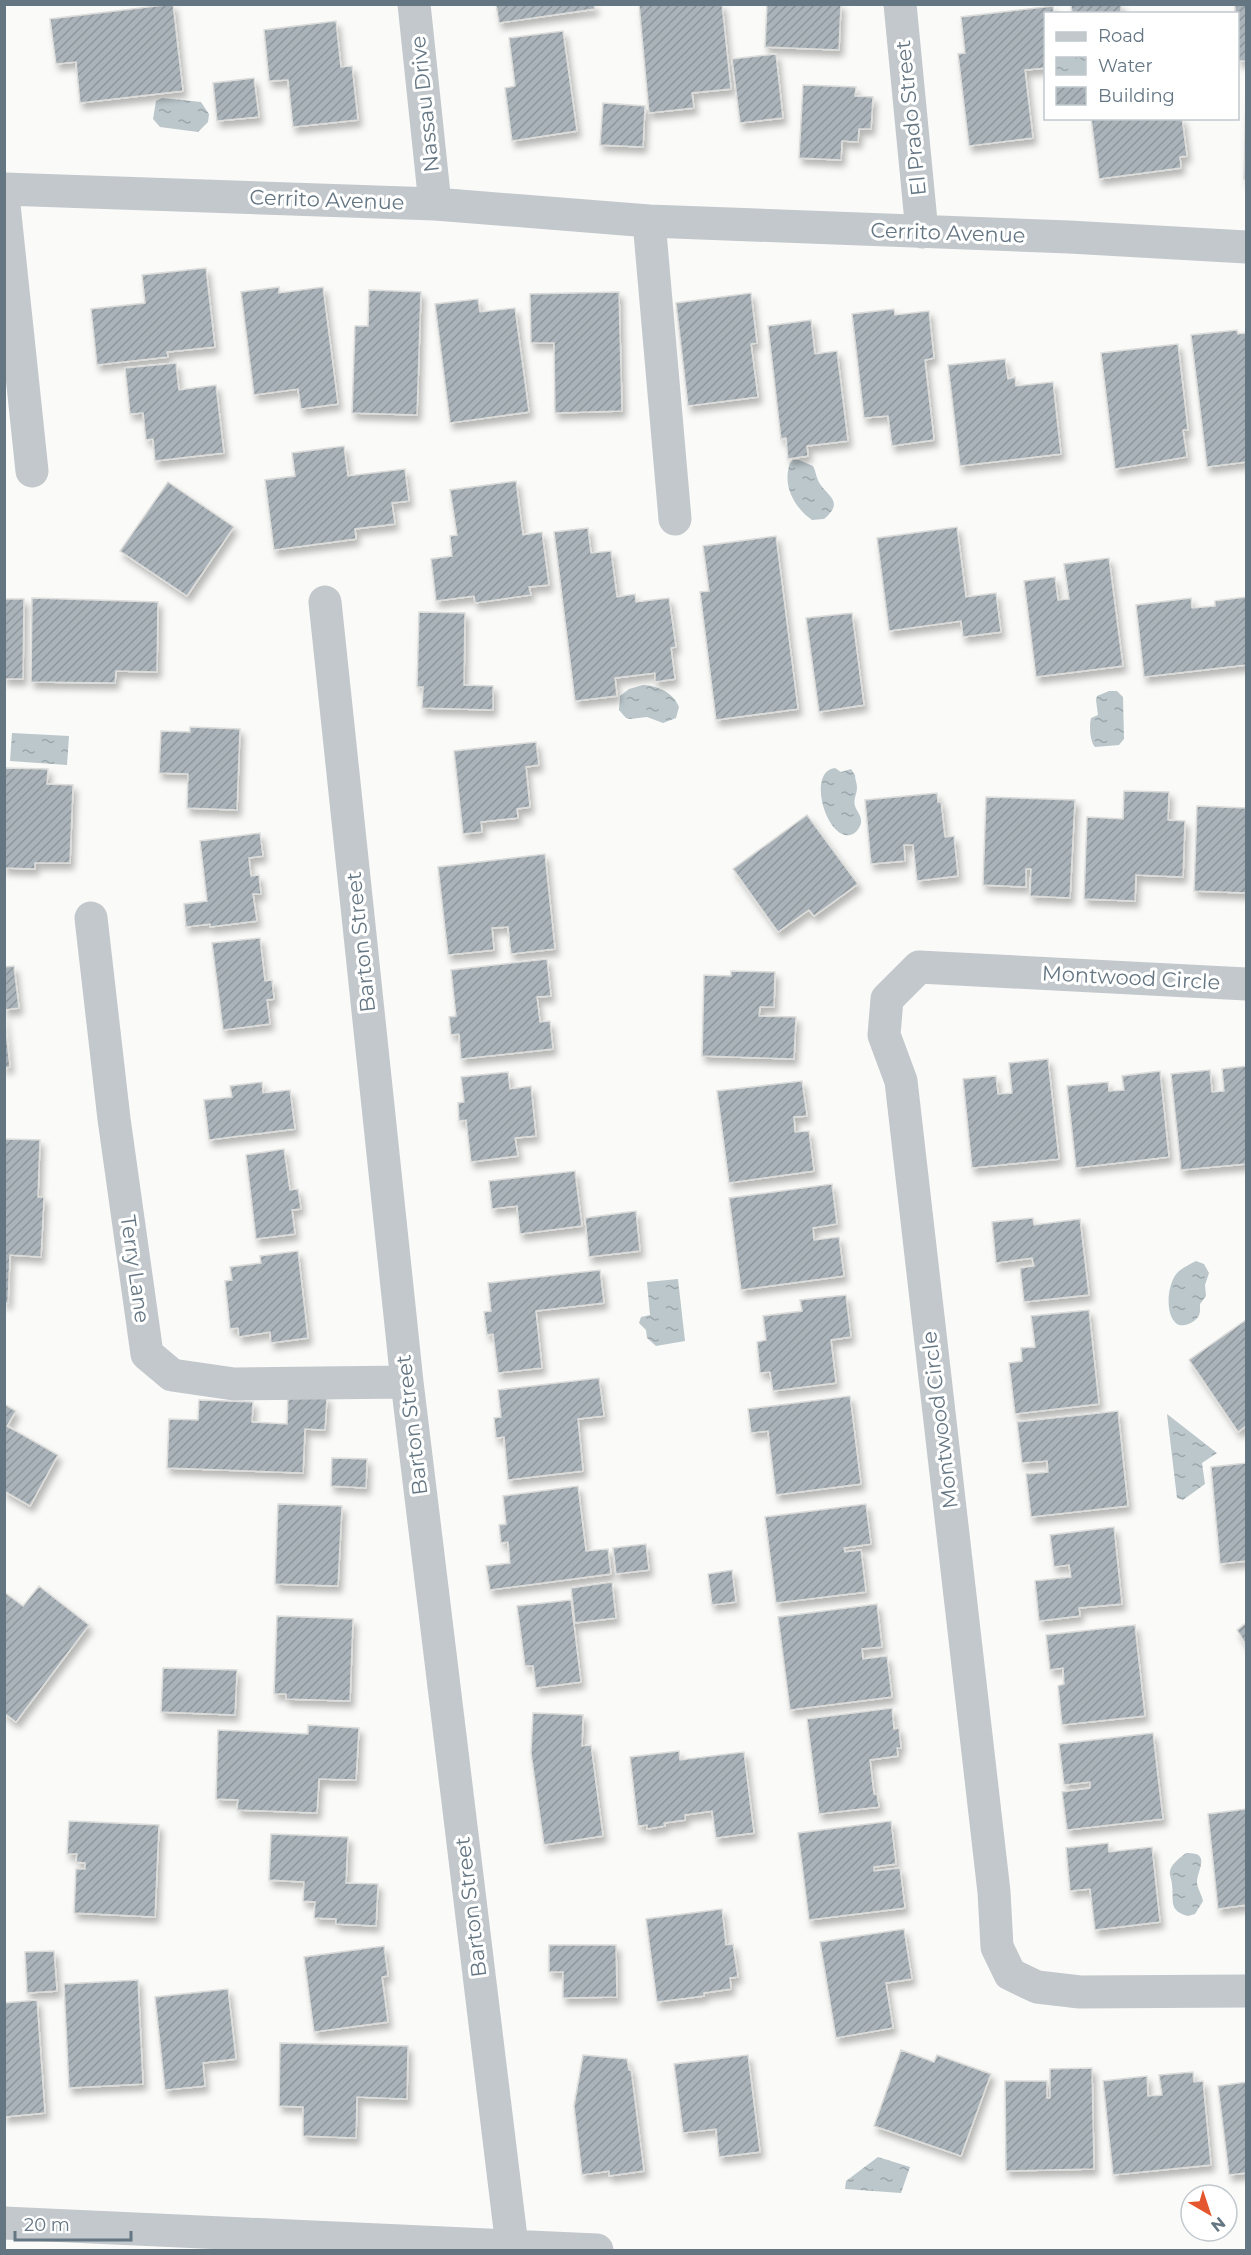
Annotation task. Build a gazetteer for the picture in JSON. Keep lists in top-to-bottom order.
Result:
{
  "streets": {
    "street": [
      "Nassau Drive",
      "El Prado Street",
      "Cerrito Avenue",
      "Barton Street",
      "Montwood Circle",
      "Terry Lane"
    ]
  },
  "crossings": [
    ["Nassau Drive", "Cerrito Avenue"],
    ["El Prado Street", "Cerrito Avenue"],
    ["Barton Street", "Terry Lane"]
  ],
  "legend": ["Road", "Water", "Building"],
  "scale_bar": "20 m",
  "north": "bottom right"
}
